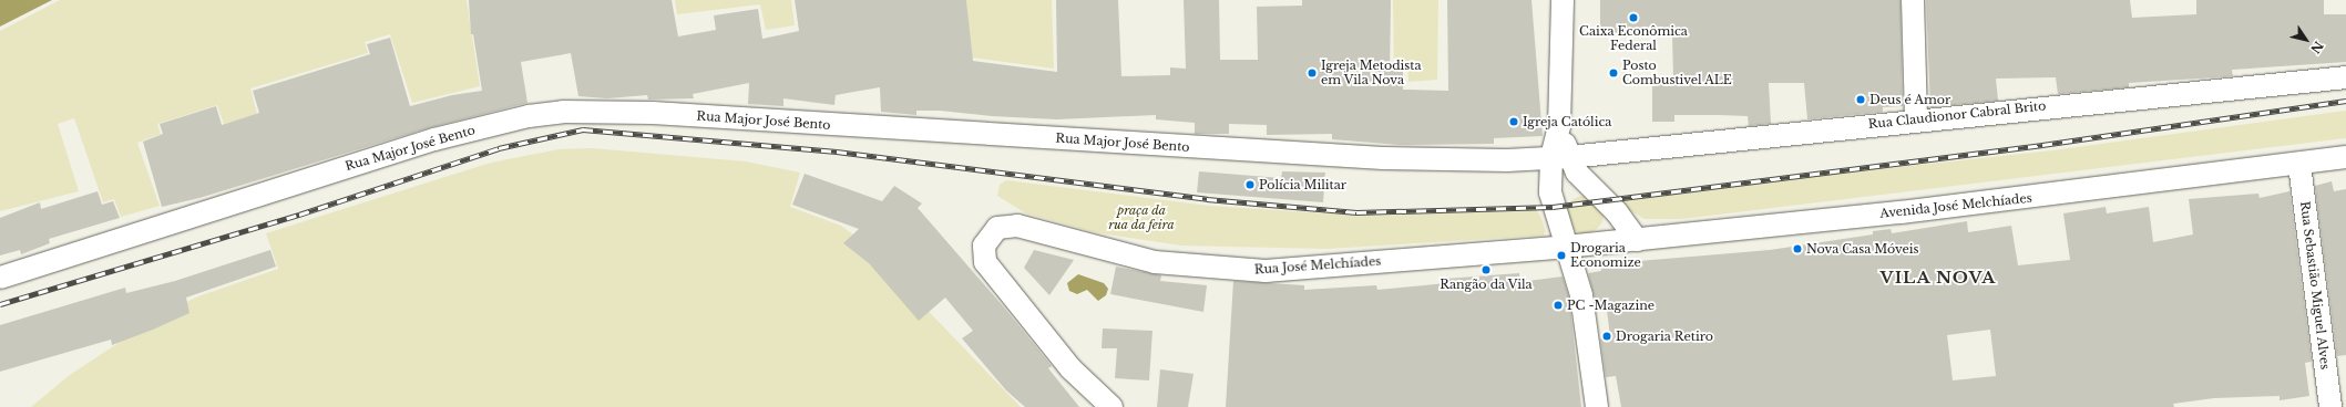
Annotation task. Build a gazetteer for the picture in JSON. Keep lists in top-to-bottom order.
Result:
{
  "streets": {
    "street": [
      "Rua Claudionor Cabral Brito",
      "Rua Major José Bento",
      "Avenida José Melchíades",
      "Rua José Melchíades",
      "Rua Sebastião Miguel Alves"
    ]
  },
  "crossings": [
    ["Rua Claudionor Cabral Brito", "Rua Major José Bento"],
    ["Avenida José Melchíades", "Rua José Melchíades"],
    ["Avenida José Melchíades", "Rua Sebastião Miguel Alves"]
  ],
  "districts": ["VILA NOVA"],
  "parks": ["praça da rua da feira"],
  "places": [
    "Caixa Econômica Federal",
    "Igreja Metodista em Vila Nova",
    "Posto Combustivel ALE",
    "Deus é Amor",
    "Igreja Católica",
    "Polícia Militar",
    "Nova Casa Móveis",
    "Drogaria Economize",
    "Rangão da Vila",
    "PC -Magazine",
    "Drogaria Retiro"
  ],
  "north": "bottom right"
}
